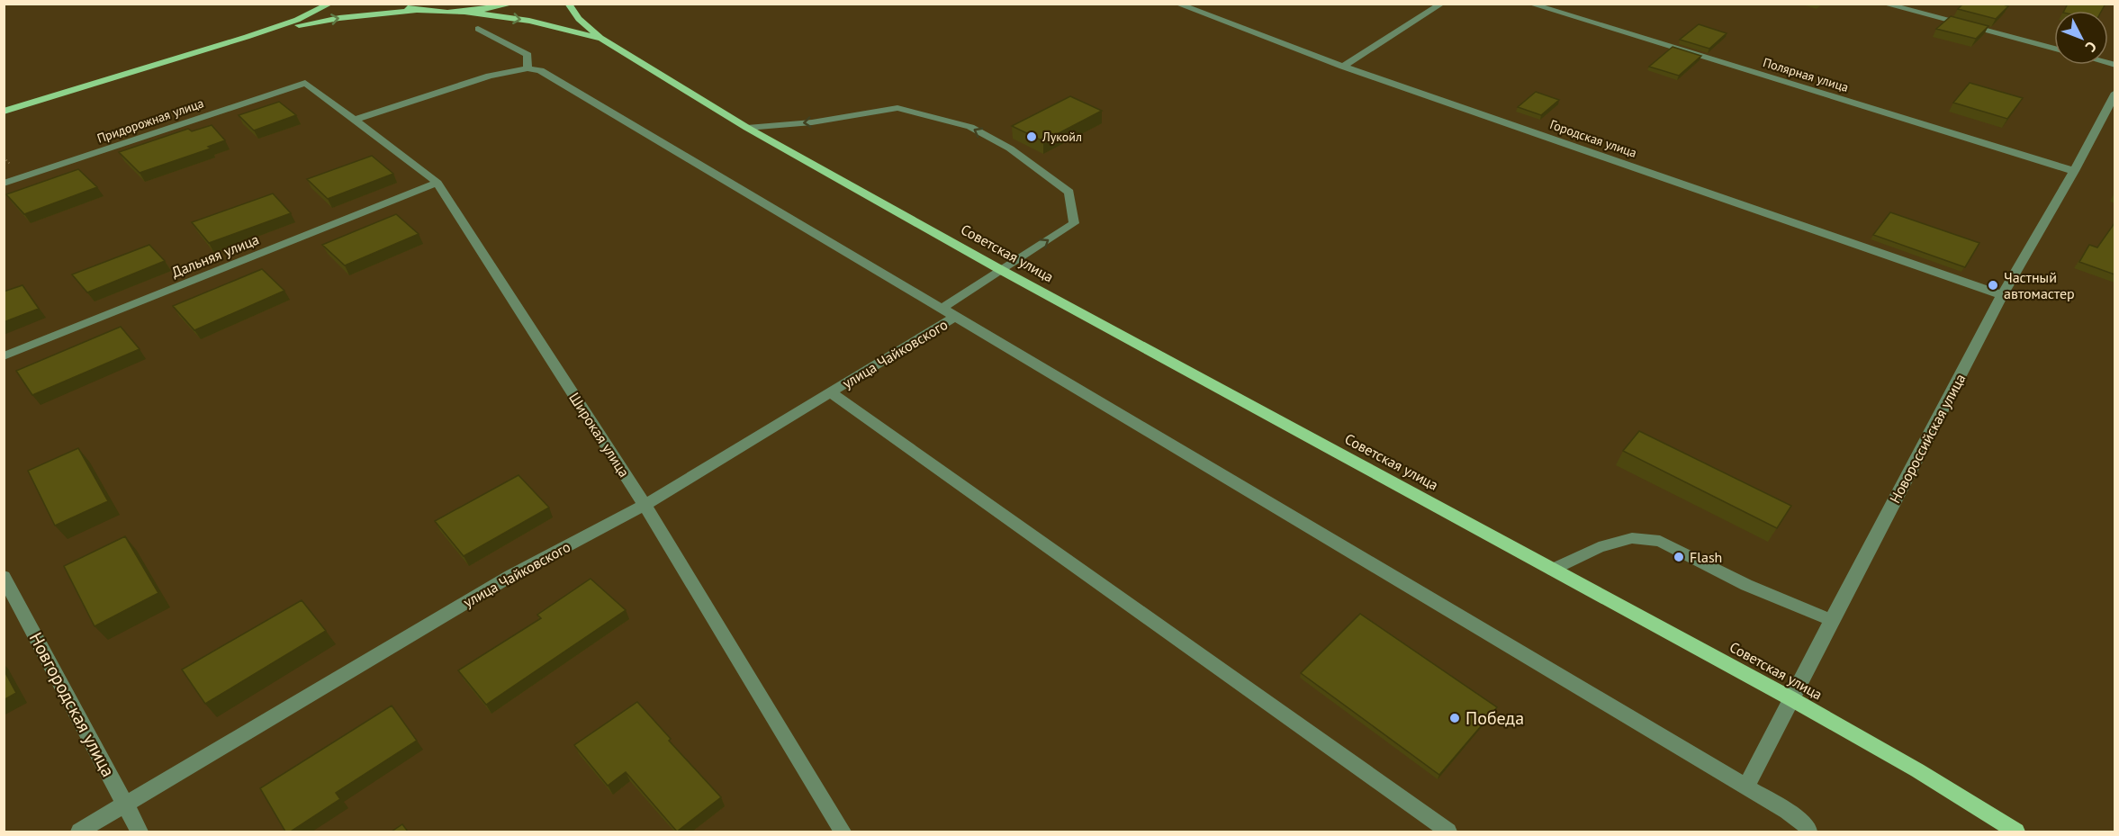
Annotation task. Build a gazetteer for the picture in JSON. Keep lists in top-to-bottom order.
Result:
{
  "streets": {
    "main road": ["Советская улица"],
    "street": [
      "Полярная улица",
      "Придорожная улица",
      "Городская улица",
      "Дальняя улица",
      "улица Чайковского",
      "Широкая улица",
      "Новороссийская улица",
      "Новгородская улица"
    ]
  },
  "crossings": [
    ["Полярная улица", "Новороссийская улица"],
    ["Придорожная улица", "Широкая улица"],
    ["Городская улица", "Новороссийская улица"],
    ["Советская улица", "Новороссийская улица"],
    ["Дальняя улица", "Широкая улица"],
    ["улица Чайковского", "Широкая улица"],
    ["улица Чайковского", "Новгородская улица"]
  ],
  "places": [
    "Лукойл",
    "Частный автомастер",
    "Flash",
    "Победа"
  ],
  "north": "bottom right"
}
